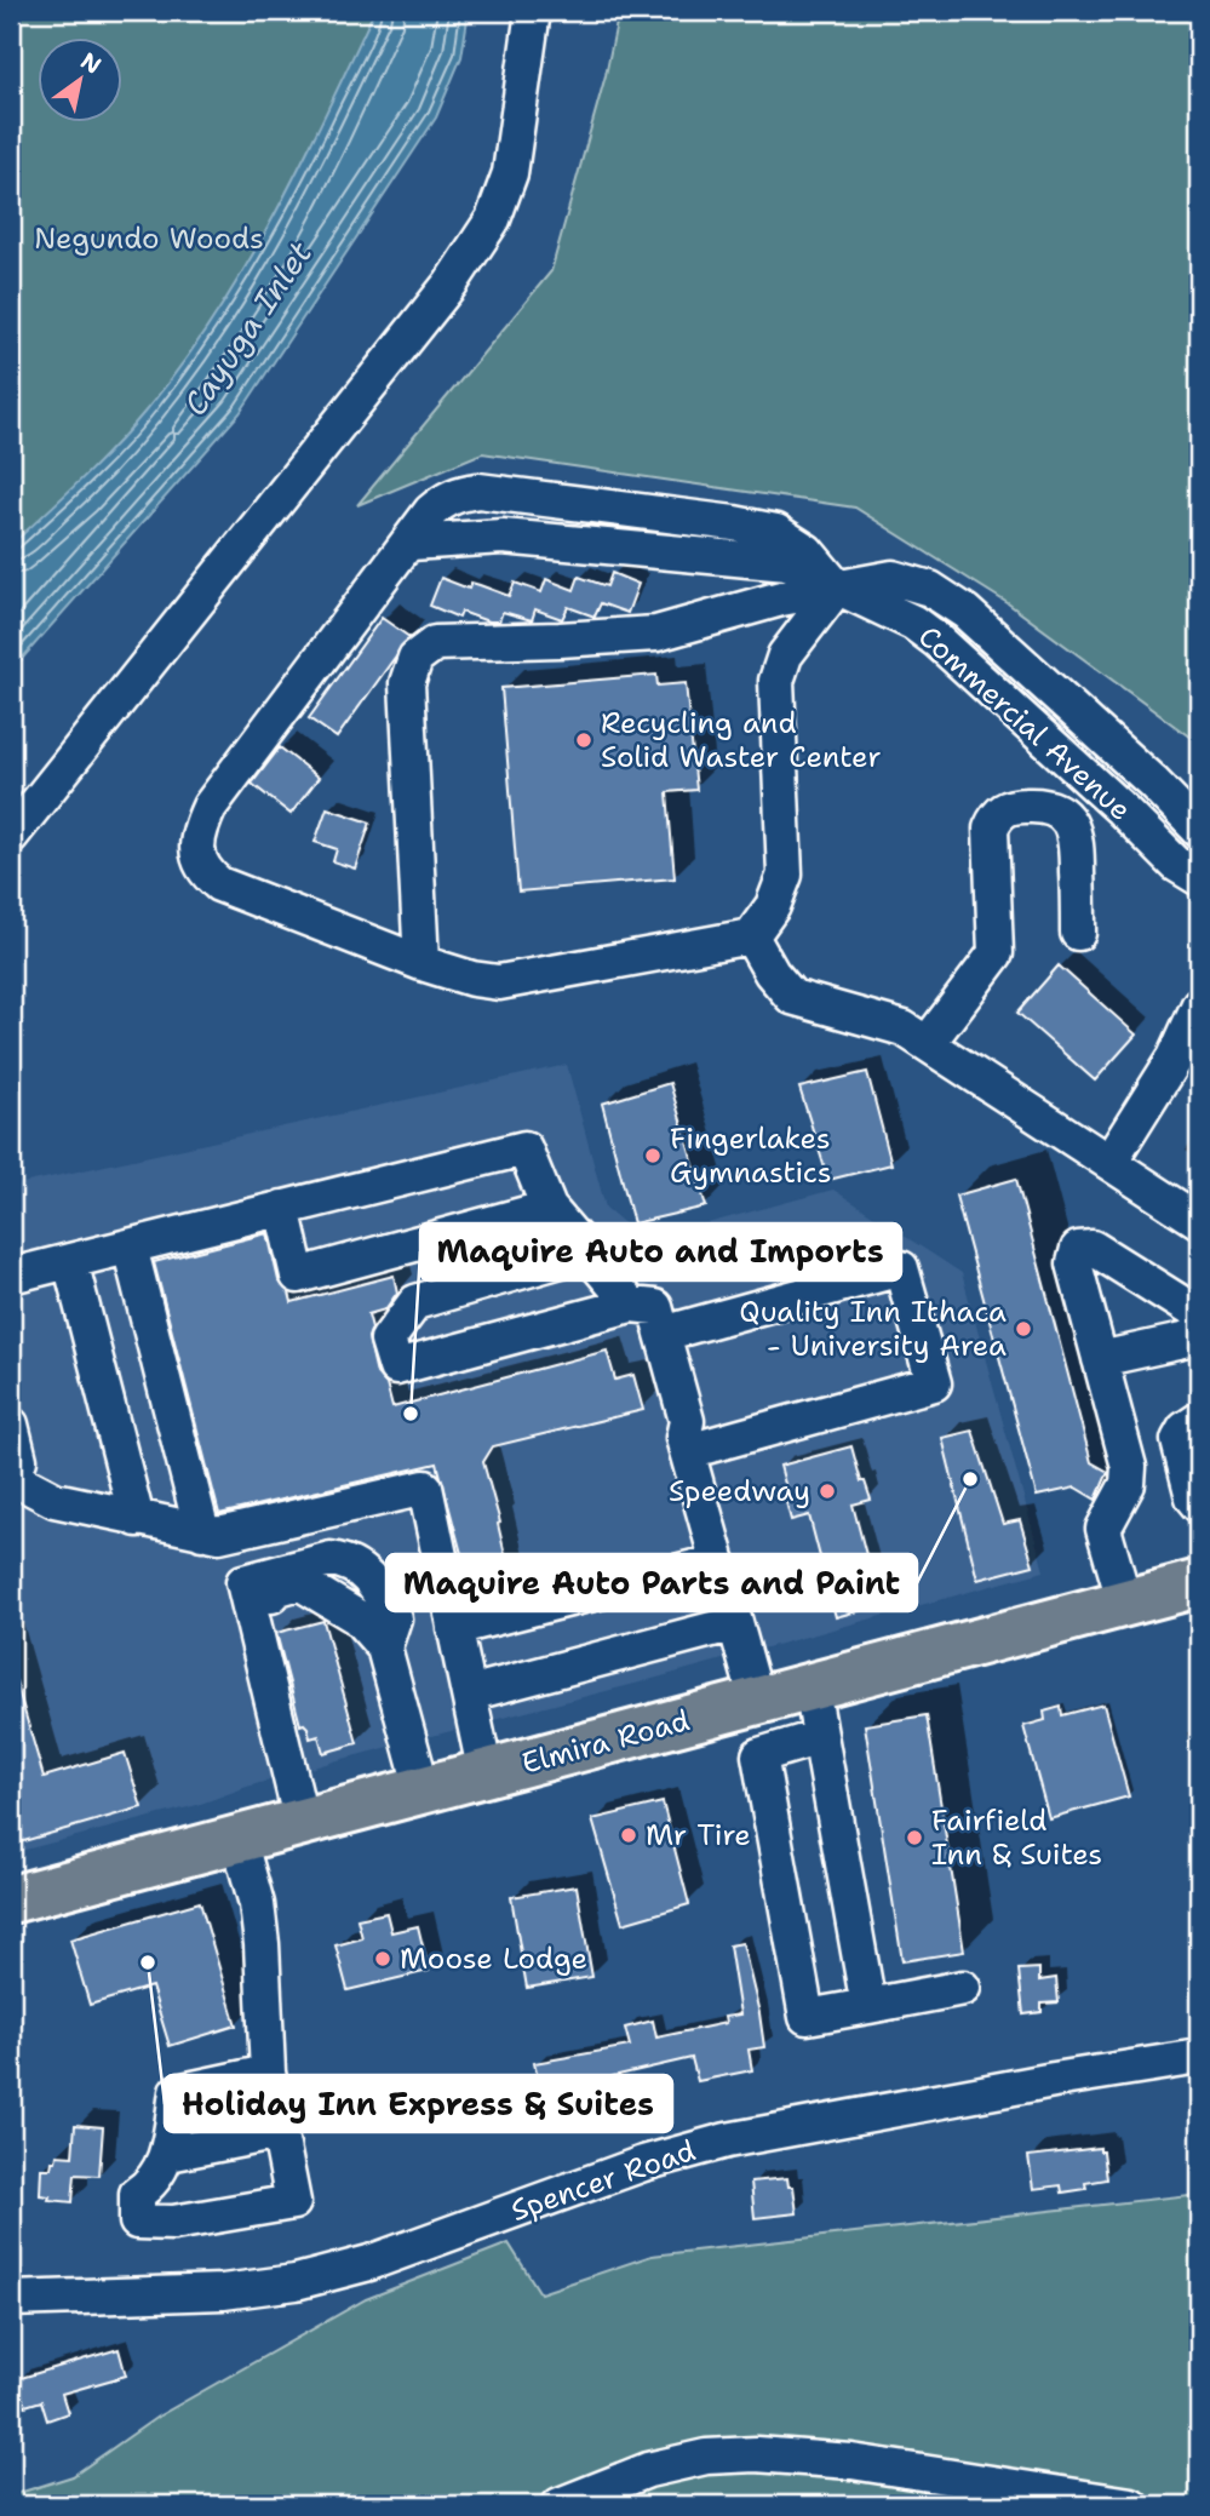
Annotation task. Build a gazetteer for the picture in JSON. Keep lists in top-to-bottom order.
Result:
{
  "streets": {
    "highway": ["Elmira Road"],
    "street": ["Commercial Avenue", "Spencer Road"]
  },
  "water": ["Cayuga Inlet"],
  "parks": ["Negundo Woods"],
  "places": [
    "Recycling and Solid Waster Center",
    "Fingerlakes Gymnastics",
    "Quality Inn Ithaca - University Area",
    "Maquire Auto and Imports",
    "Maquire Auto Parts and Paint",
    "Speedway",
    "Mr Tire",
    "Fairfield Inn & Suites",
    "Moose Lodge",
    "Holiday Inn Express & Suites"
  ],
  "north": "top right"
}
